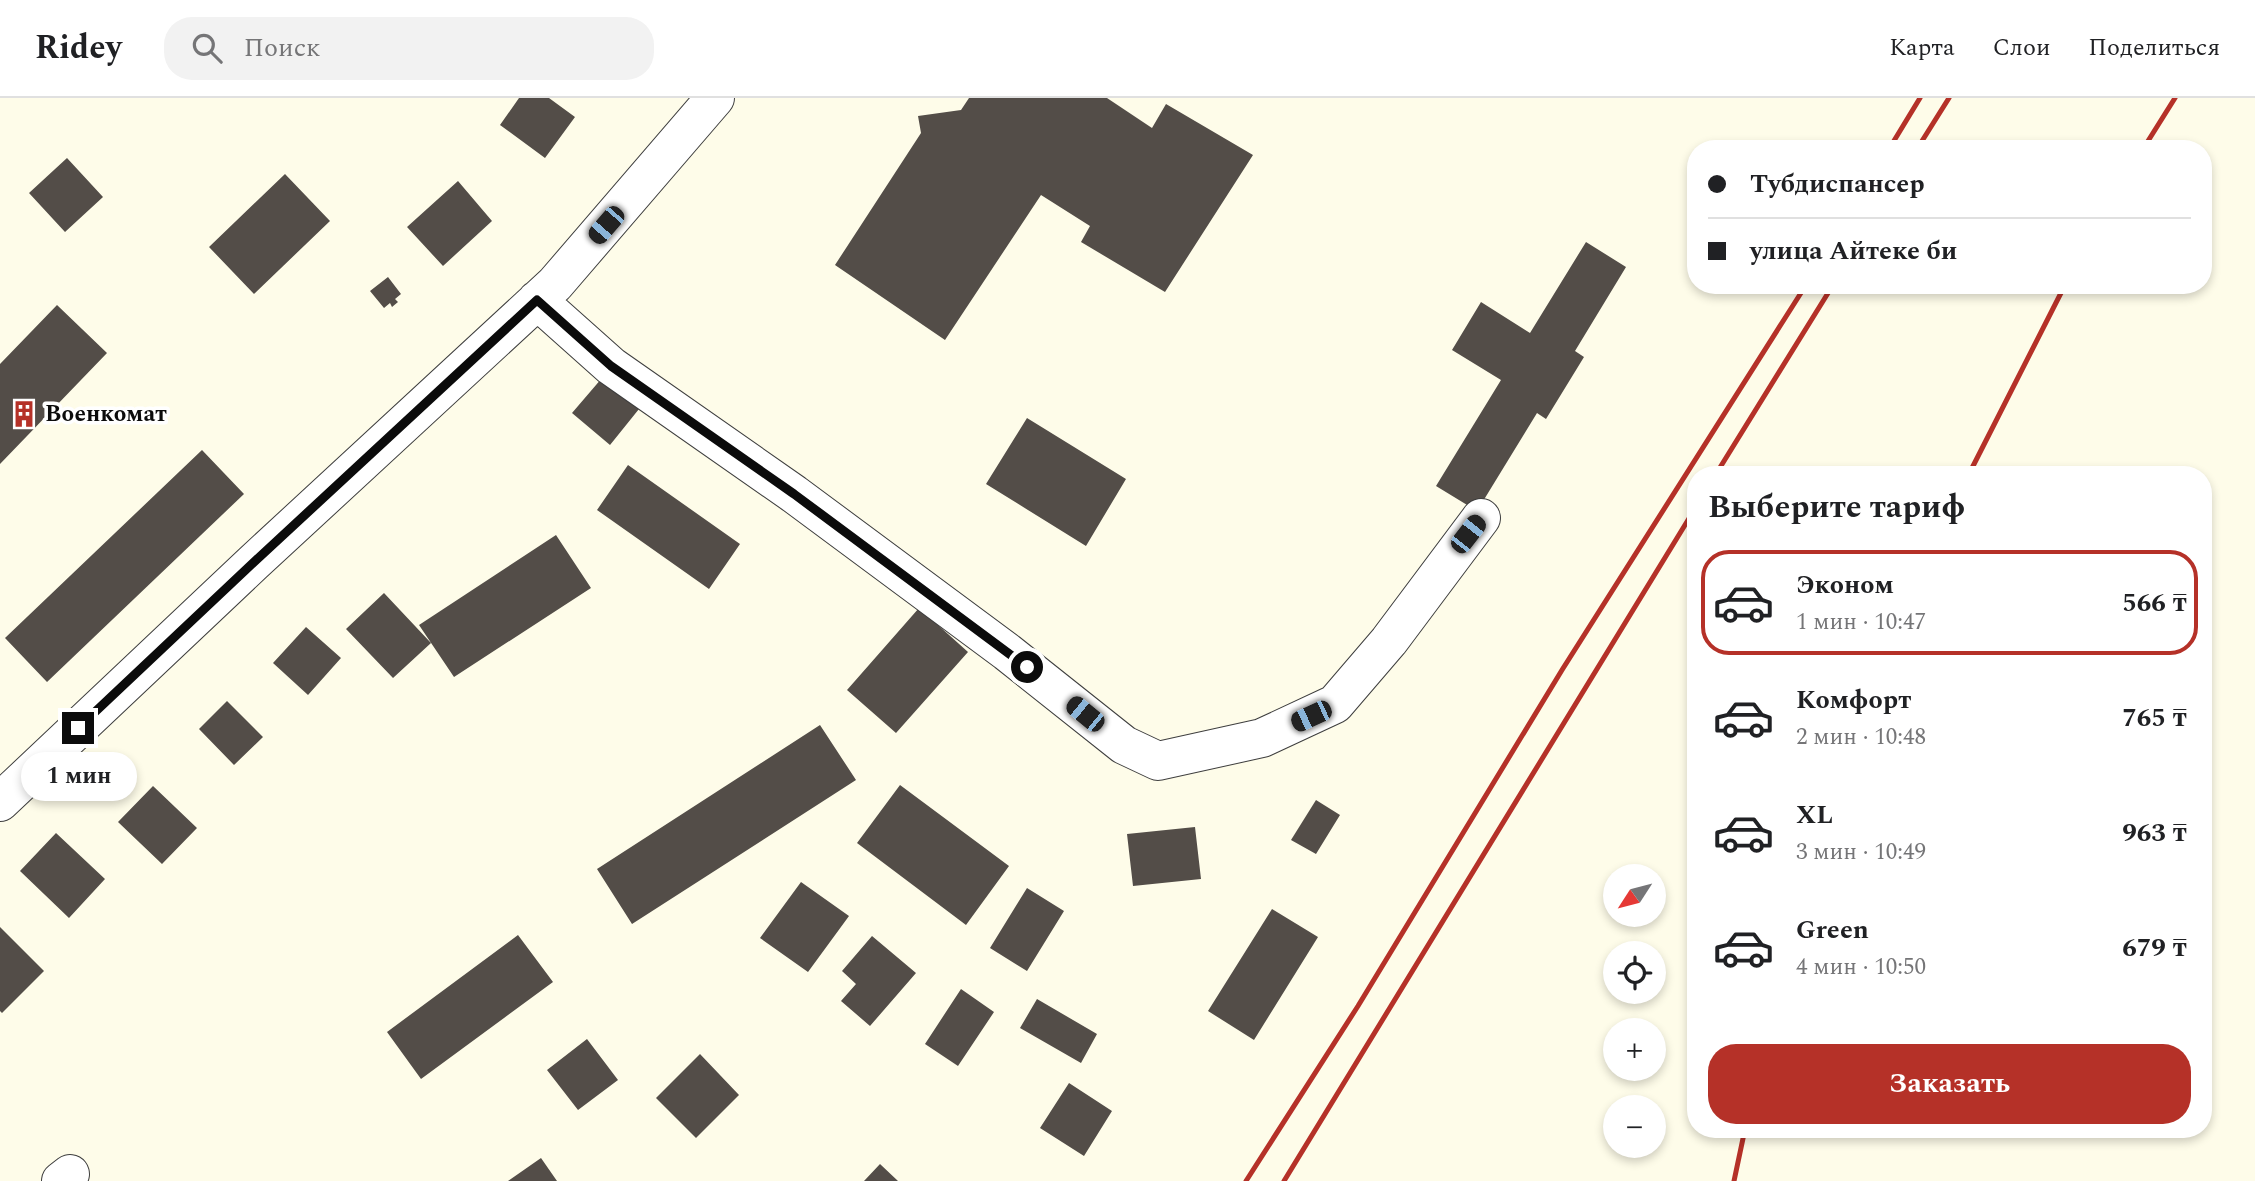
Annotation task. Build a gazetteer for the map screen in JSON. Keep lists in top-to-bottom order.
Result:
{
  "places": {
    "building": ["Военкомат"]
  },
  "north": "bottom left",
  "page": {
    "header": "Ridey",
    "search": "Поиск",
    "nav": ["Карта", "Слои", "Поделиться"],
    "banner": ["Тубдиспансер", "улица Айтеке би"],
    "heading": "Выберите тариф",
    "list": [
      {
        "name": "Эконом",
        "note": "1 мин · 10:47",
        "value": "566 ₸"
      },
      {
        "name": "Комфорт",
        "note": "2 мин · 10:48",
        "value": "765 ₸"
      },
      {
        "name": "XL",
        "note": "3 мин · 10:49",
        "value": "963 ₸"
      },
      {
        "name": "Green",
        "note": "4 мин · 10:50",
        "value": "679 ₸"
      }
    ],
    "bubble": "1 мин",
    "map_buttons": ["+", "−"],
    "buttons": "Заказать"
  }
}
